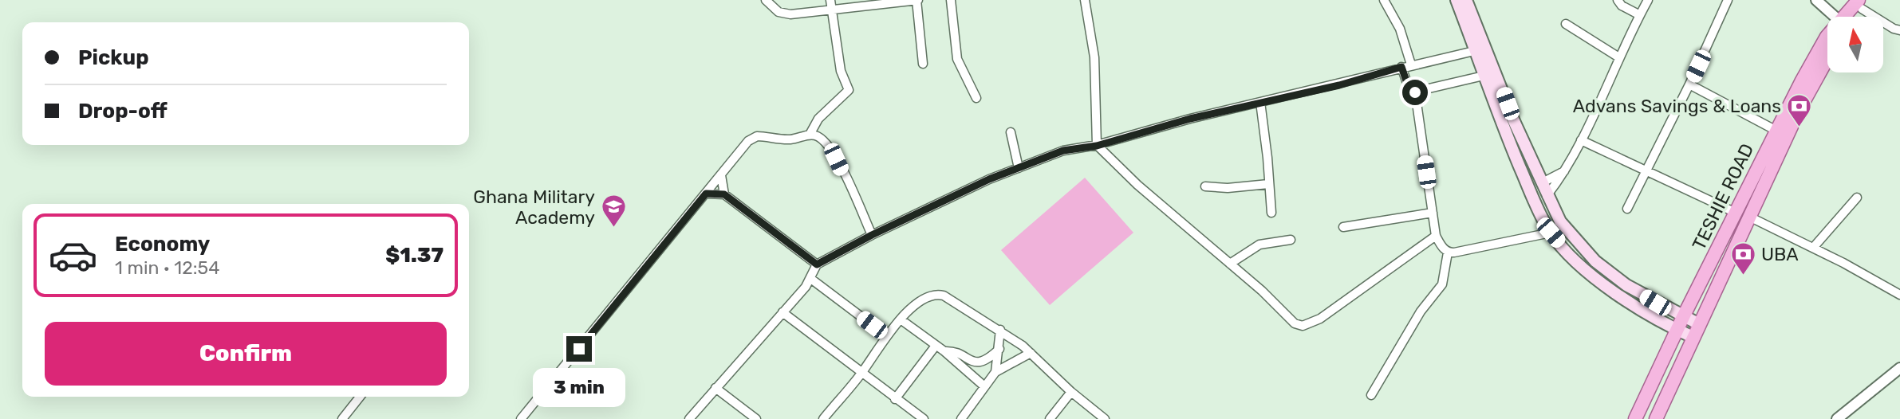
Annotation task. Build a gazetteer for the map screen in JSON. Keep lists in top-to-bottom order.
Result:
{
  "streets": {
    "main road": ["TESHIE ROAD"]
  },
  "places": {
    "bank": ["Advans Savings & Loans", "UBA"],
    "school or university": ["Ghana Military Academy"]
  },
  "north": "top",
  "page": {
    "banner": ["Pickup", "Drop-off"],
    "list": [
      {
        "name": "Economy",
        "note": "1 min · 12:54",
        "value": "$1.37"
      }
    ],
    "buttons": "Confirm",
    "bubble": "3 min"
  }
}
